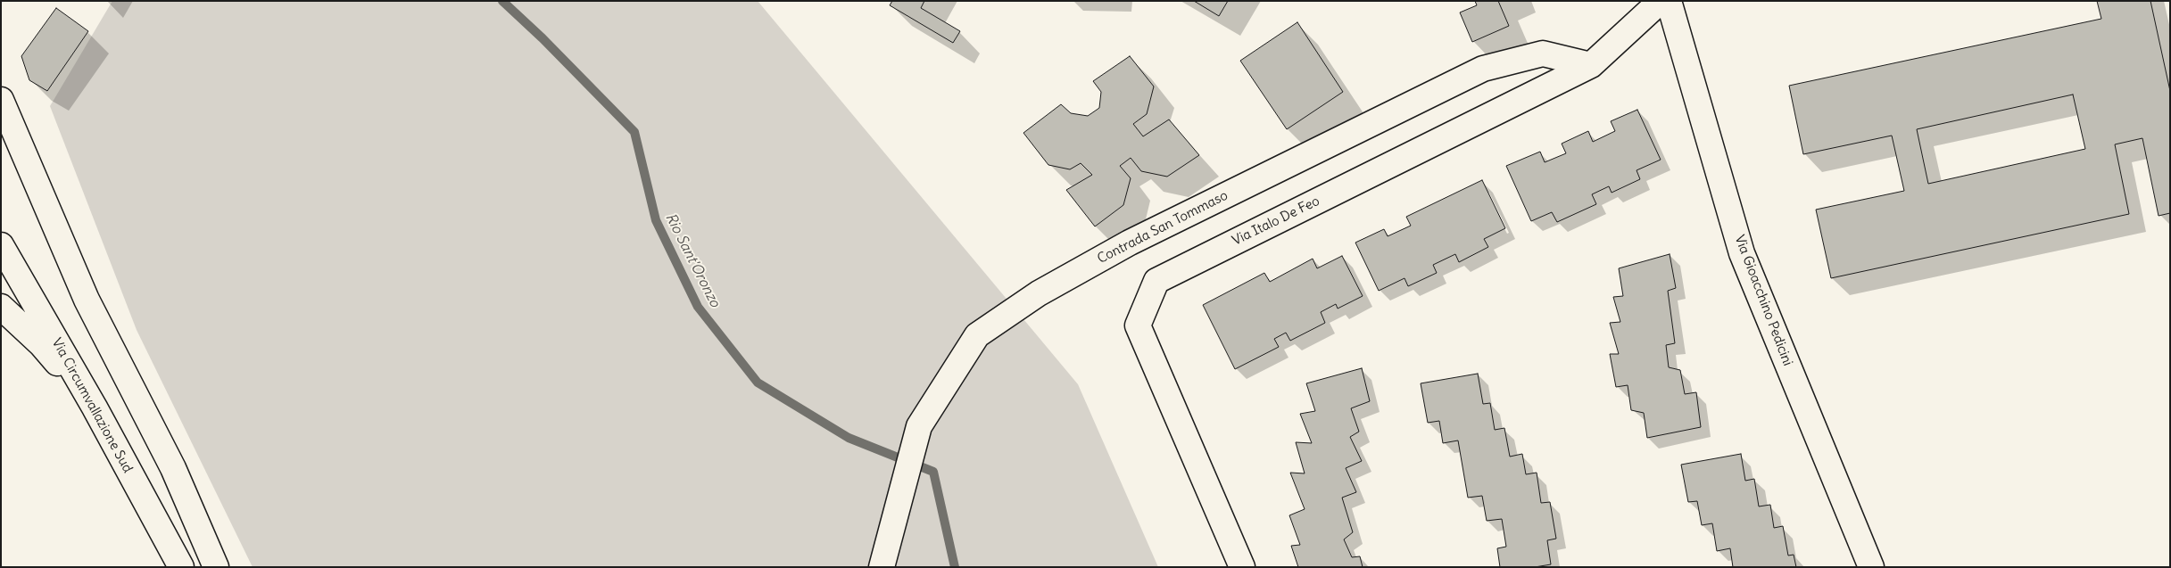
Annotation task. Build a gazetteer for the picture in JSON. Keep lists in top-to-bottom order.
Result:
{
  "streets": {
    "street": [
      "Via Italo De Feo",
      "Contrada San Tommaso",
      "Via Gioacchino Pedicini",
      "Via Circumvallazione Sud"
    ]
  },
  "crossings": [
    ["Via Italo De Feo", "Contrada San Tommaso"]
  ],
  "water": ["Rio Sant'Oronzo"]
}
